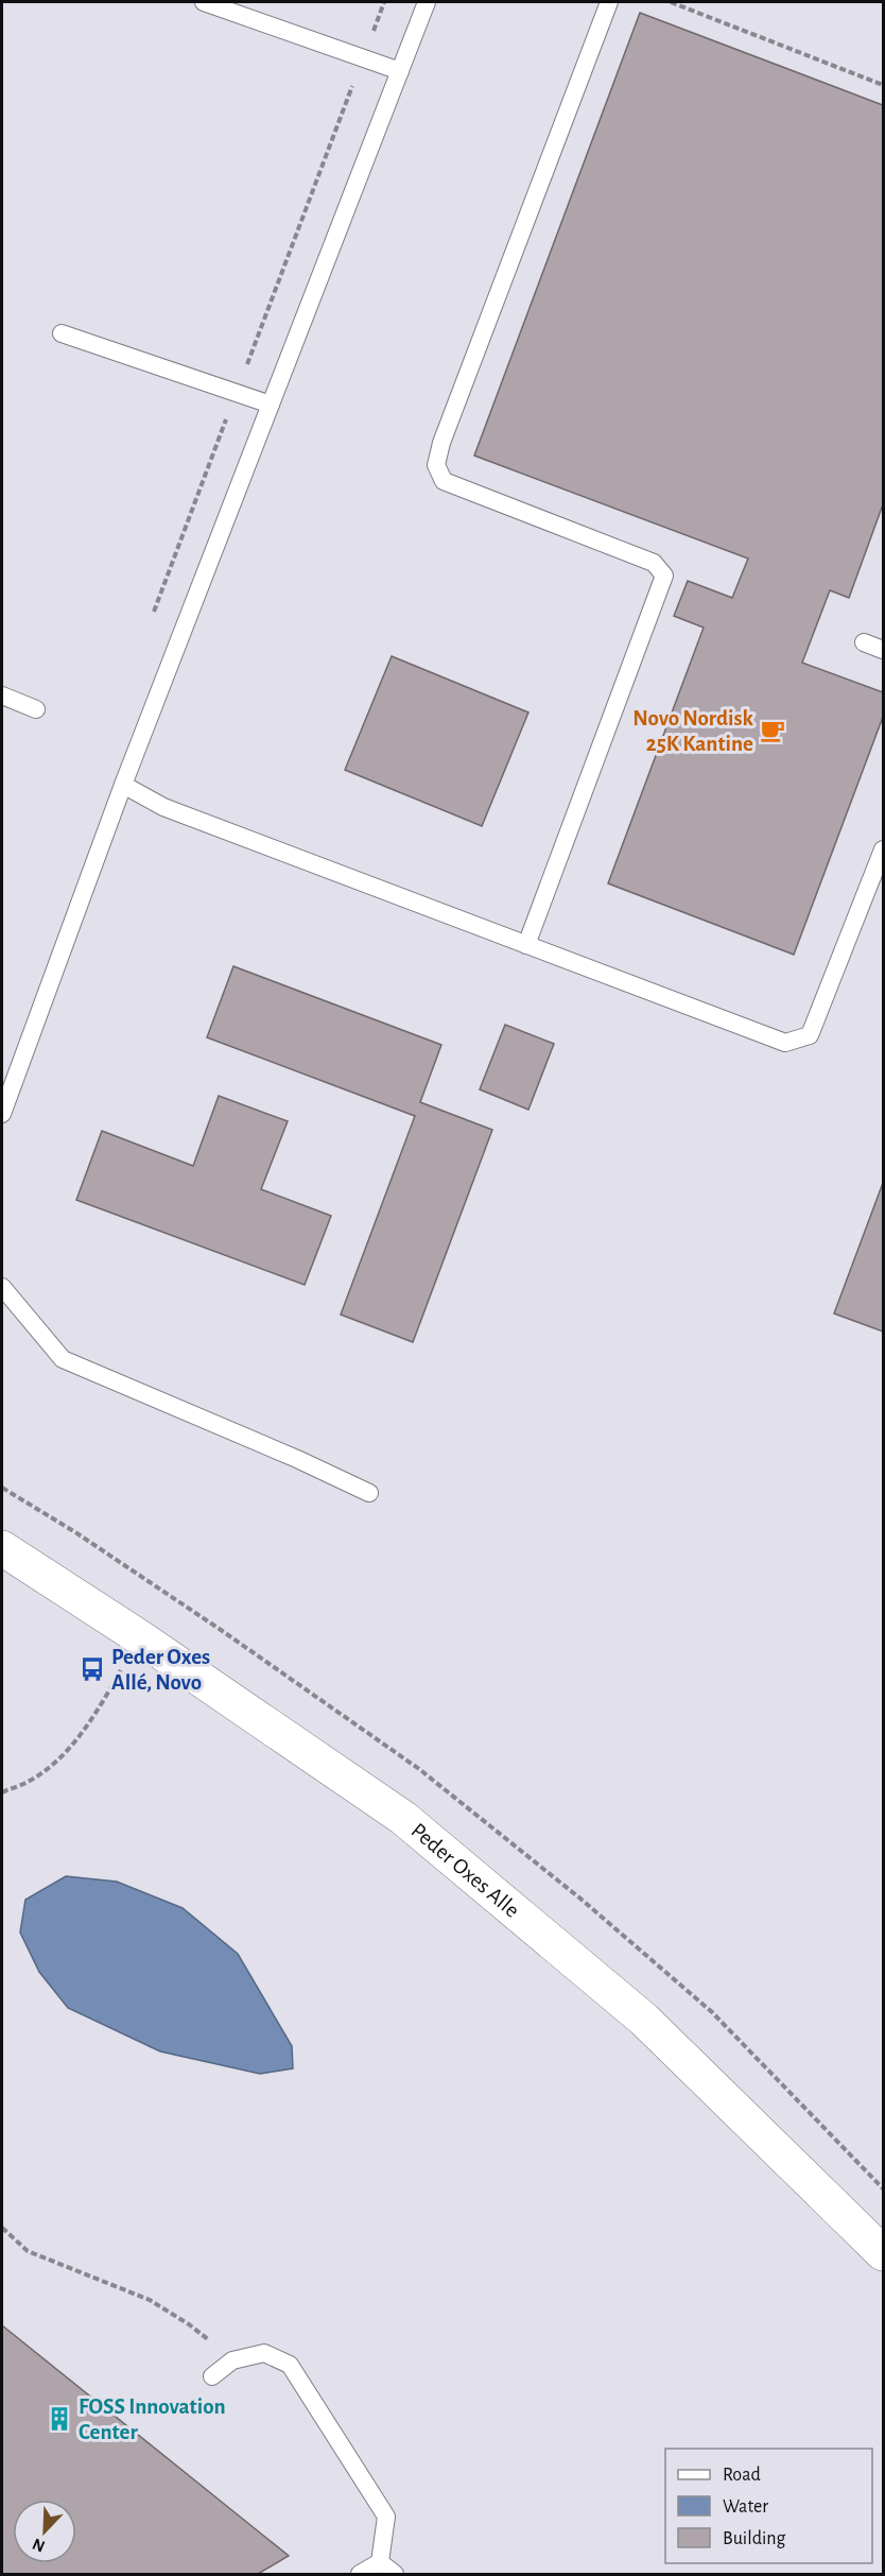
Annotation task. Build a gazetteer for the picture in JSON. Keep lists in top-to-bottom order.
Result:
{
  "streets": {
    "street": ["Peder Oxes Alle"]
  },
  "places": {
    "cafe": ["Novo Nordisk 25K Kantine"],
    "bus stop": ["Peder Oxes Allé, Novo"],
    "building": ["FOSS Innovation Center"]
  },
  "legend": ["Road", "Water", "Building"],
  "north": "bottom left"
}
